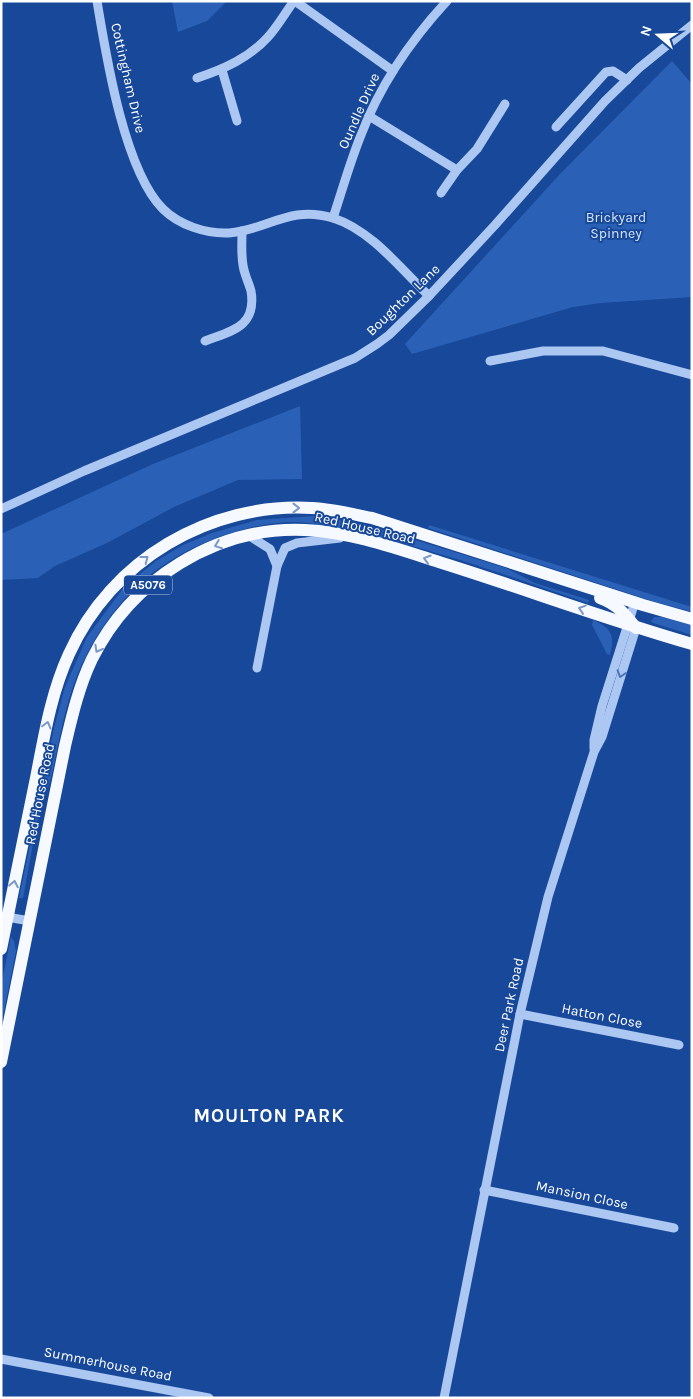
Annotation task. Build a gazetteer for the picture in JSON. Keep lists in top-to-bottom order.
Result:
{
  "streets": {
    "main road": ["Red House Road", "A5076"],
    "street": [
      "Cottingham Drive",
      "Oundle Drive",
      "Boughton Lane",
      "Deer Park Road",
      "Hatton Close",
      "Mansion Close",
      "Summerhouse Road"
    ]
  },
  "crossings": [
    ["Cottingham Drive", "Oundle Drive"],
    ["Cottingham Drive", "Boughton Lane"],
    ["Red House Road", "Deer Park Road"],
    ["Deer Park Road", "Hatton Close"],
    ["Deer Park Road", "Mansion Close"]
  ],
  "districts": ["MOULTON PARK"],
  "parks": ["Brickyard Spinney"],
  "north": "left"
}
